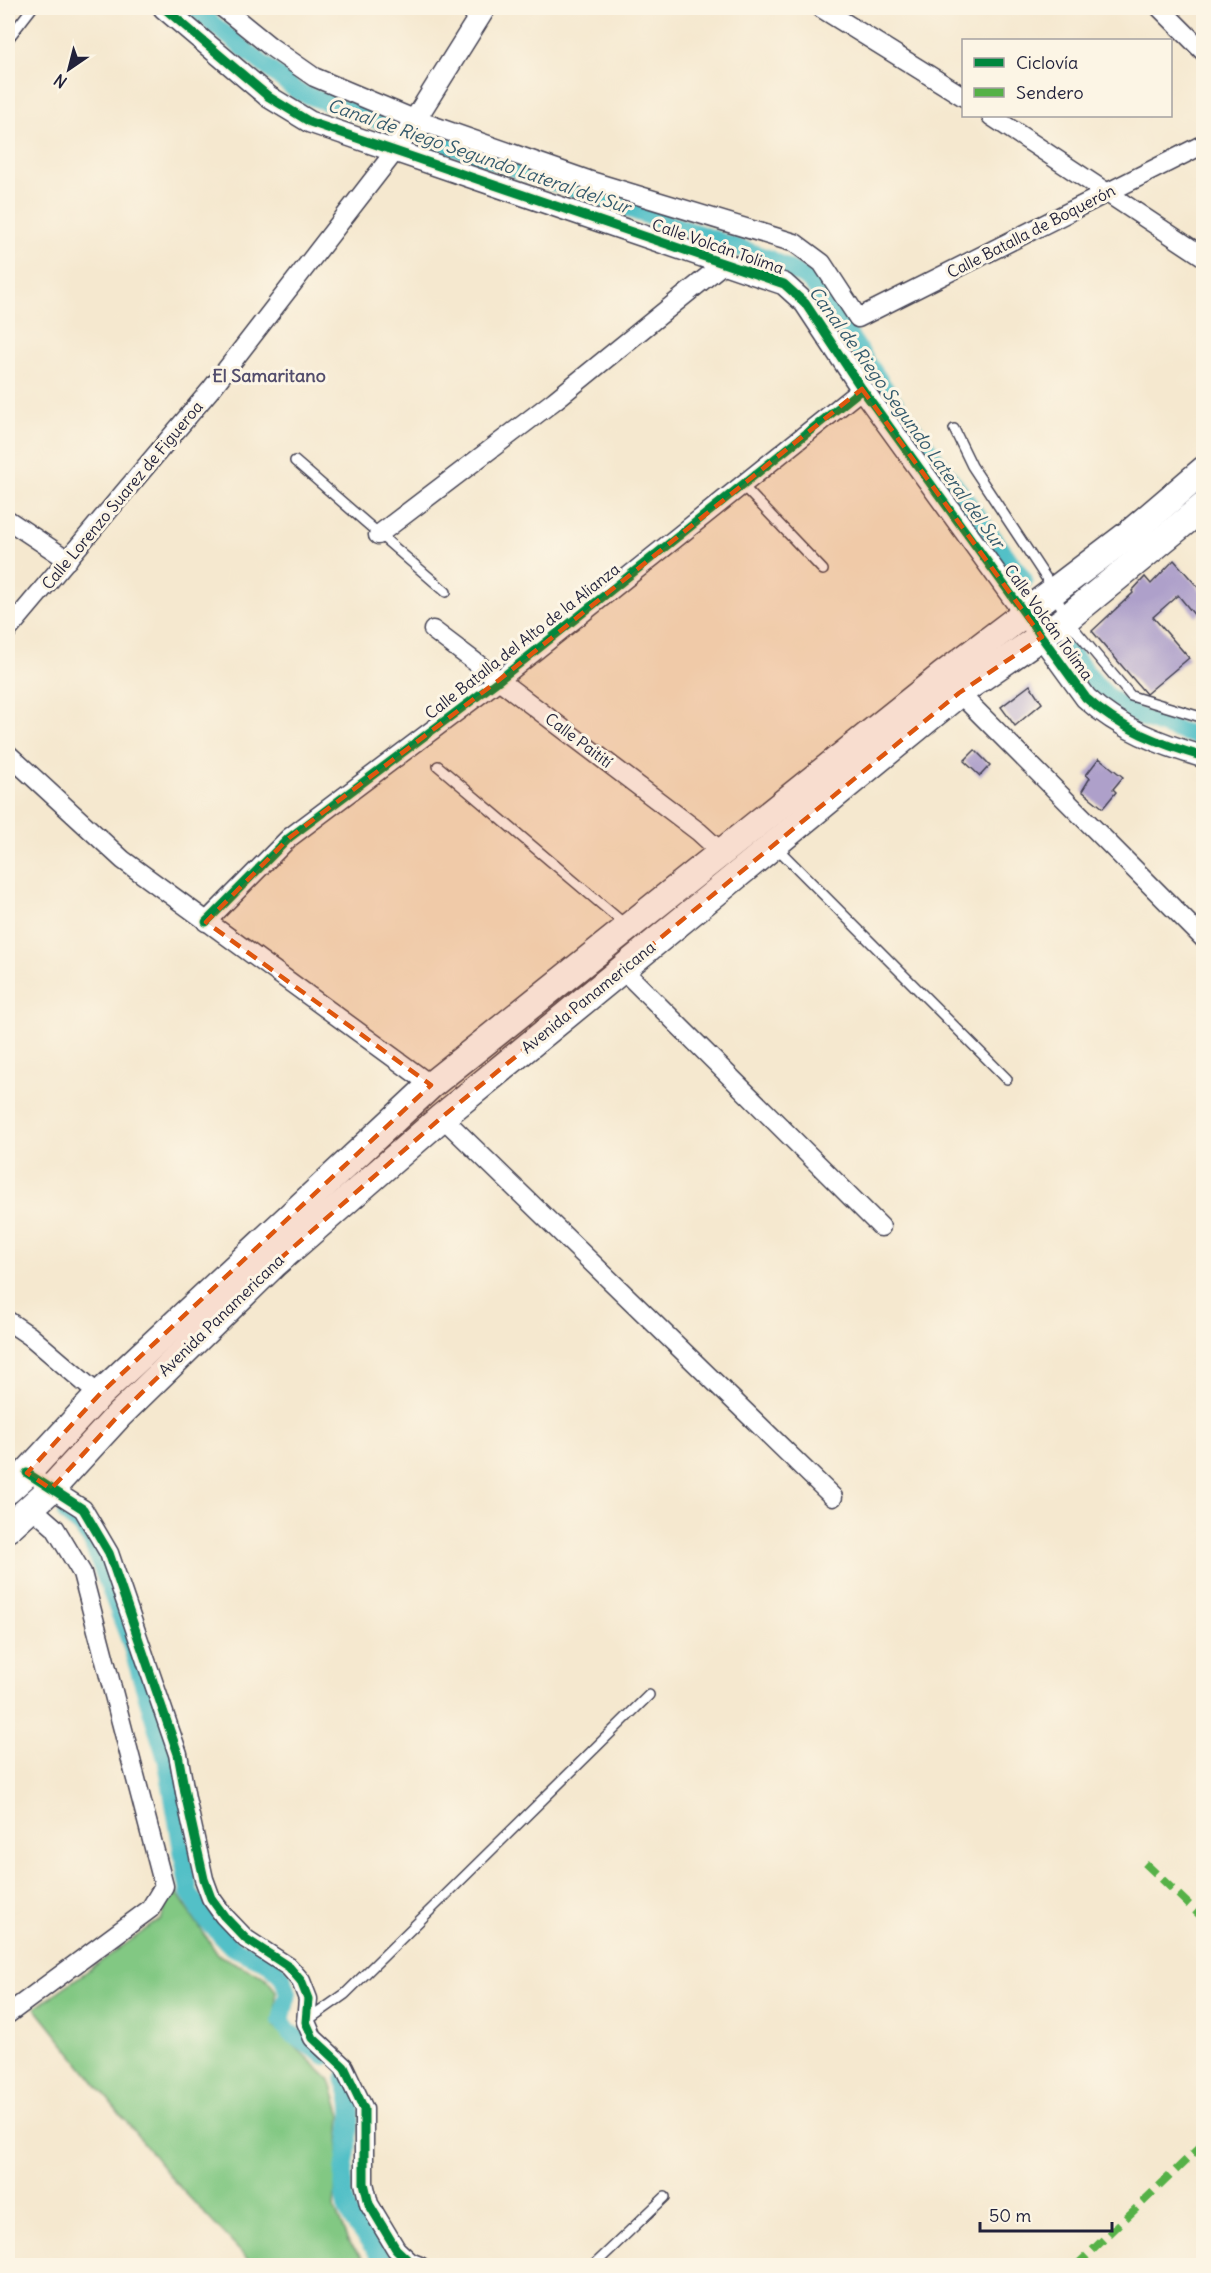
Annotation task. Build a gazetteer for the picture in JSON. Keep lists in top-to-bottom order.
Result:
{
  "streets": {
    "main road": ["Avenida Panamericana"],
    "street": [
      "Calle Batalla de Boquerón",
      "Calle Volcán Tolima",
      "Calle Lorenzo Suarez de Figueroa",
      "Calle Batalla del Alto de la Alianza",
      "Calle Paitití"
    ]
  },
  "crossings": [
    ["Calle Batalla de Boquerón", "Calle Volcán Tolima"],
    ["Calle Volcán Tolima", "Calle Lorenzo Suarez de Figueroa"],
    ["Calle Volcán Tolima", "Calle Batalla del Alto de la Alianza"],
    ["Calle Volcán Tolima", "Avenida Panamericana"],
    ["Calle Batalla del Alto de la Alianza", "Calle Paitití"],
    ["Calle Paitití", "Avenida Panamericana"]
  ],
  "districts": ["El Samaritano"],
  "water": ["Canal de Riego Segundo Lateral del Sur"],
  "legend": ["Ciclovía", "Sendero"],
  "scale_bar": "50 m",
  "north": "bottom left"
}
